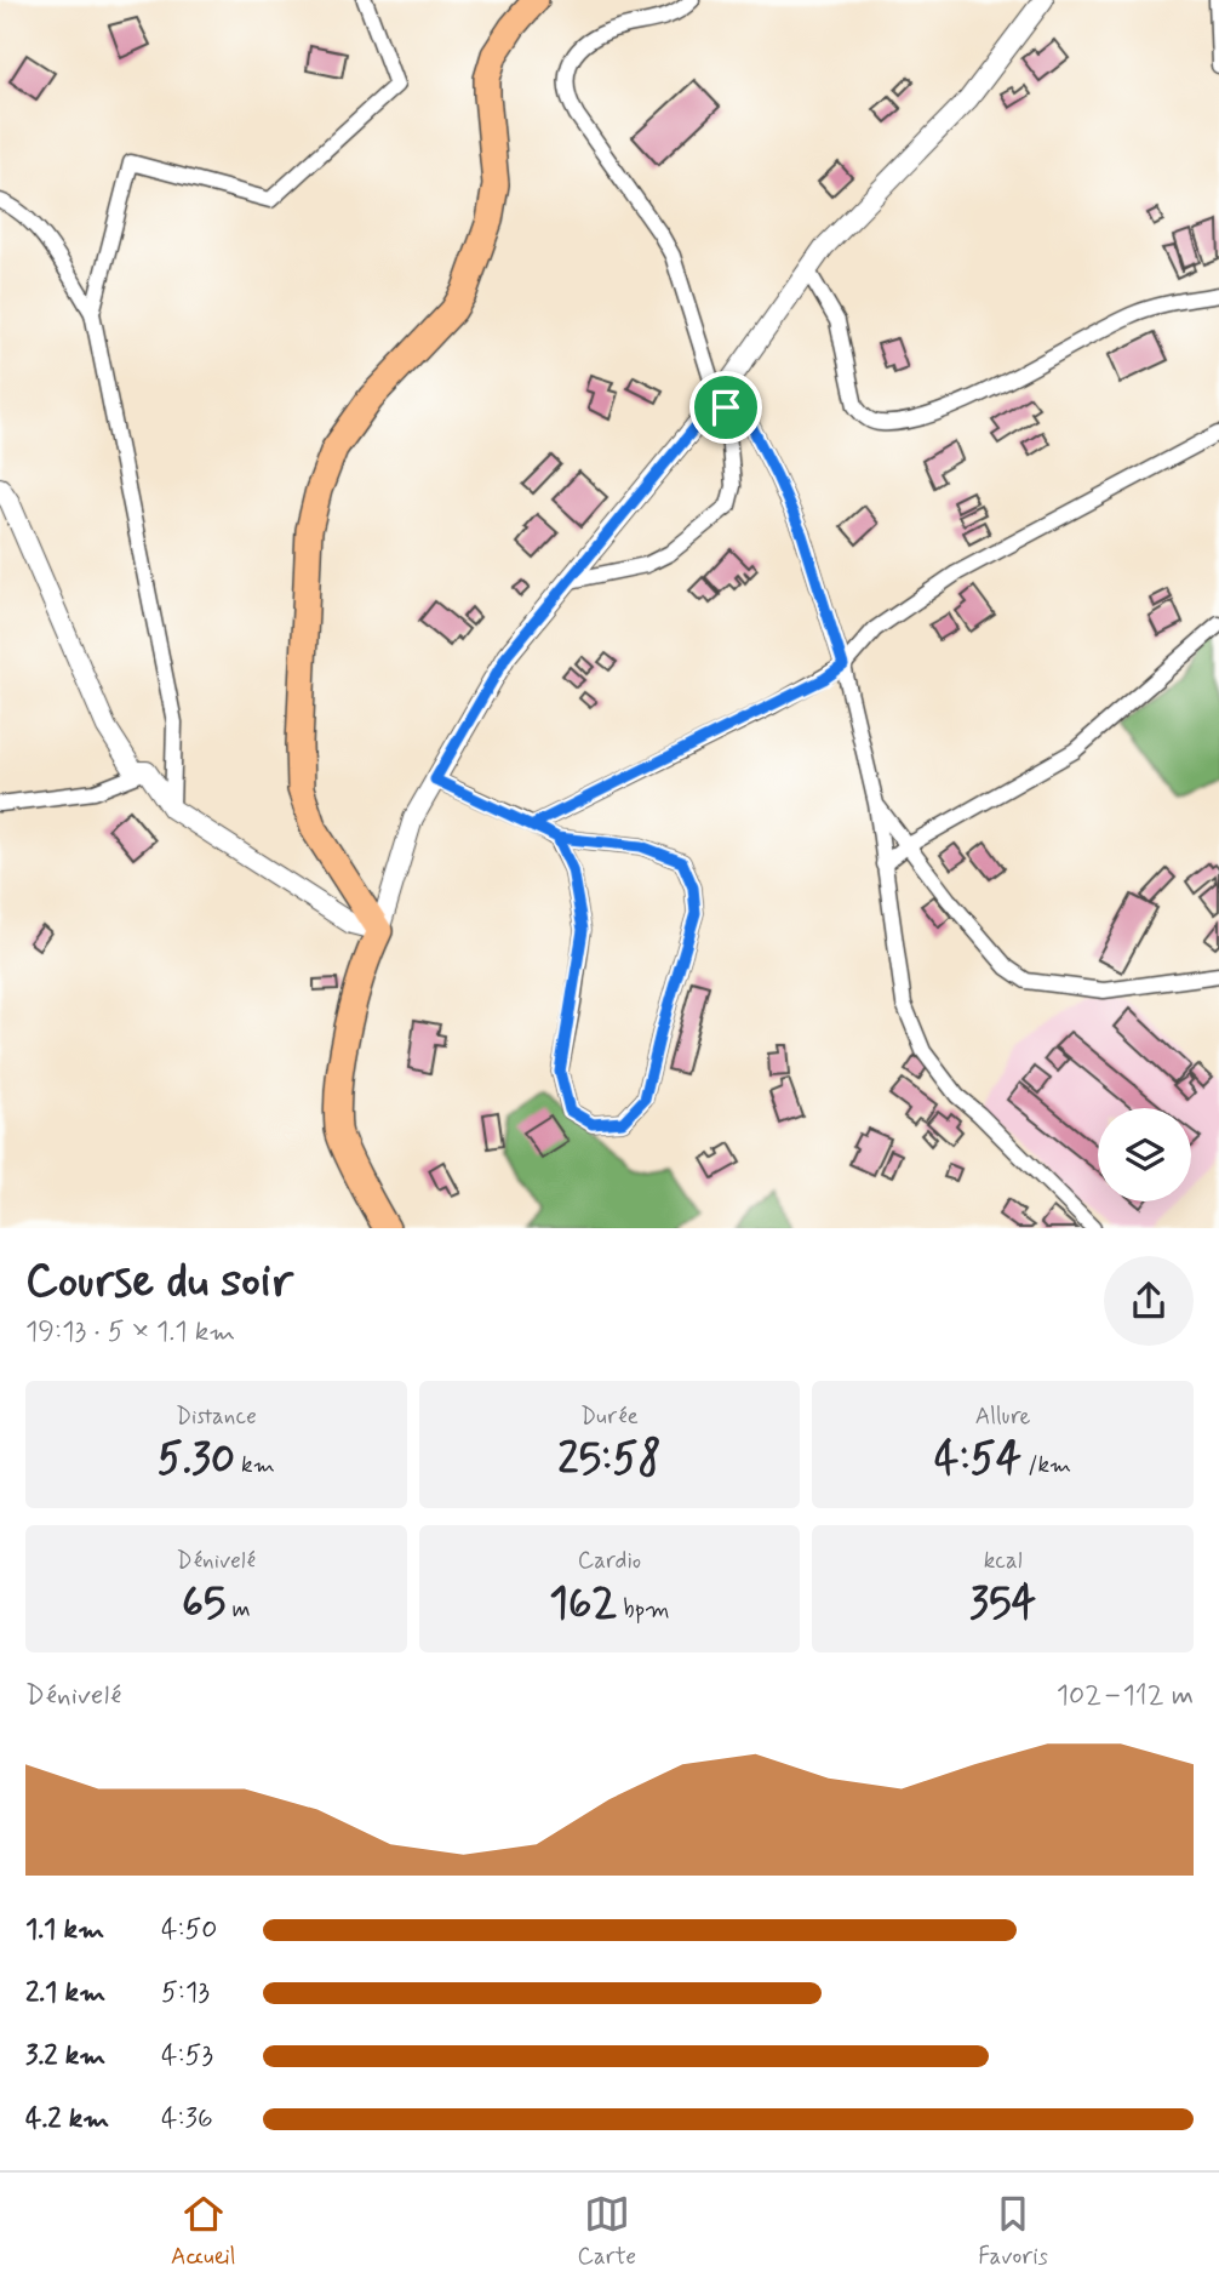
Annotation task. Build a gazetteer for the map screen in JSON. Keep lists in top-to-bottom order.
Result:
{
  "page": {
    "heading": ["Course du soir", "19:13 · 5 × 1.1 km"],
    "stats": [
      ["Distance", "5.30 km"],
      ["Durée", "25:58"],
      ["Allure", "4:54 /km"],
      ["Dénivelé", "65 m"],
      ["Cardio", "162 bpm"],
      ["kcal", "354"]
    ],
    "chart": ["Dénivelé", "102–112 m"],
    "list": [
      {
        "name": "1.1 km",
        "note": "4:50"
      },
      {
        "name": "2.1 km",
        "note": "5:13"
      },
      {
        "name": "3.2 km",
        "note": "4:53"
      },
      {
        "name": "4.2 km",
        "note": "4:36"
      }
    ],
    "tabs": ["Accueil", "Carte", "Favoris"]
  }
}
